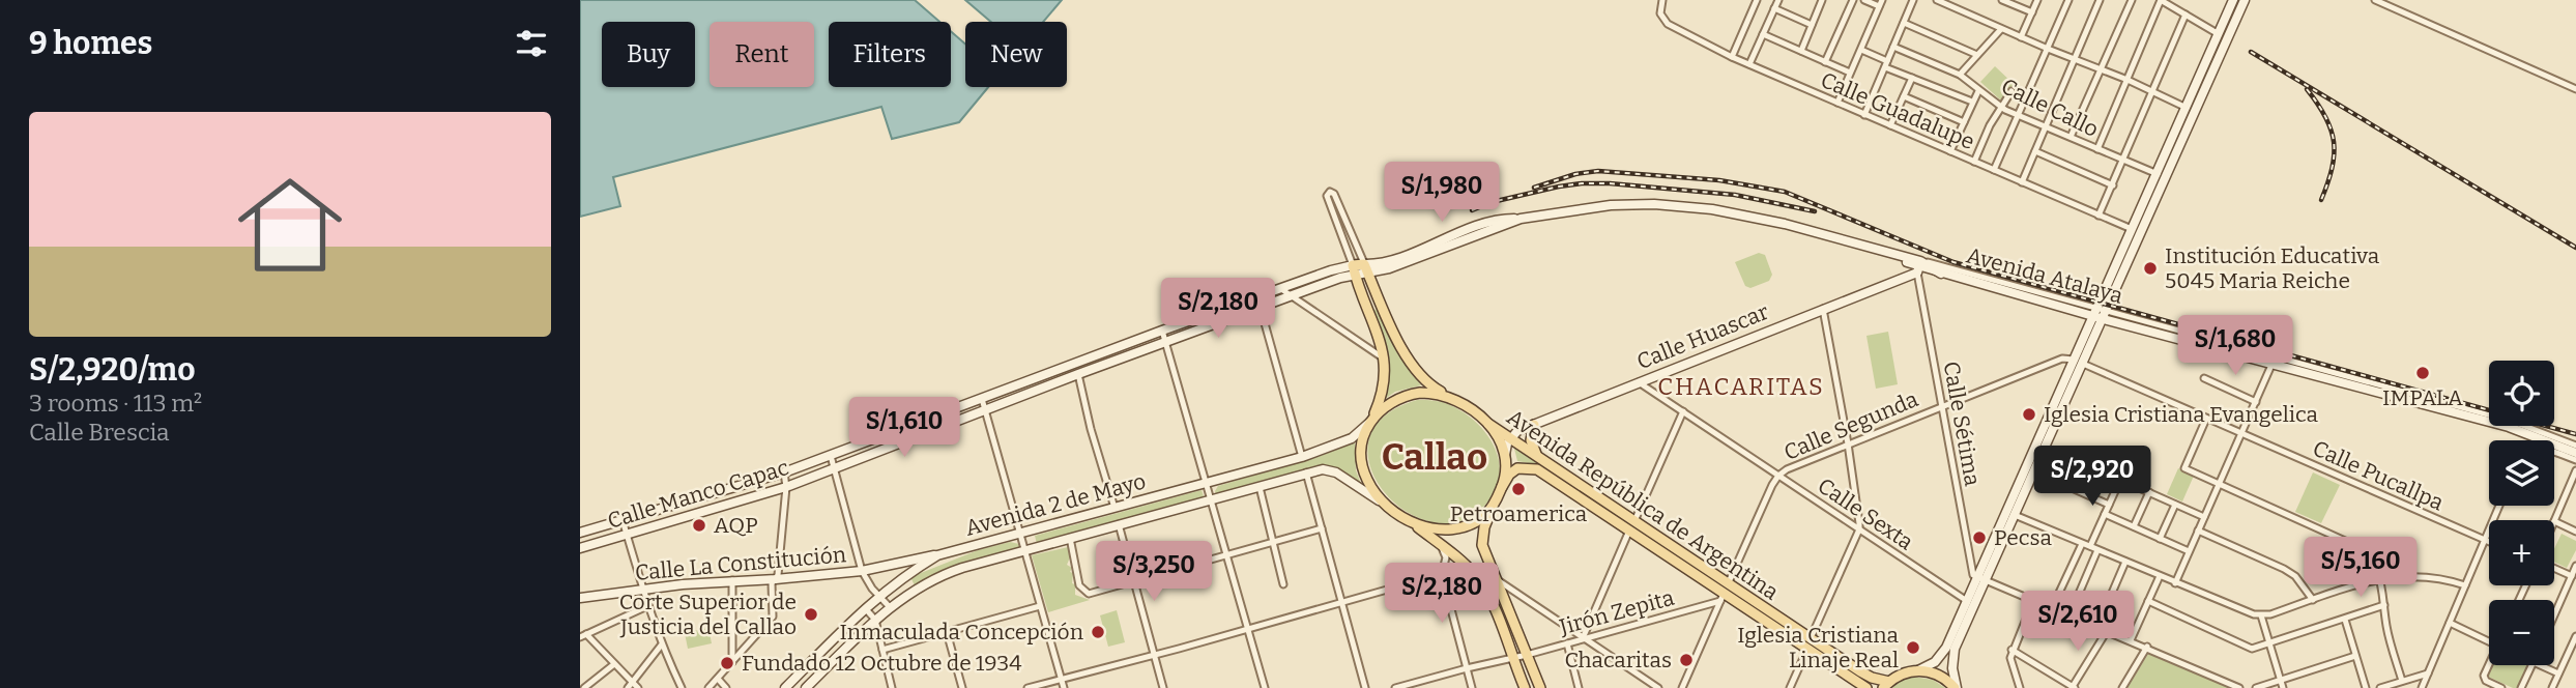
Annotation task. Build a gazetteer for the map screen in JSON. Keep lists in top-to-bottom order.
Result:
{
  "streets": {
    "main road": [
      "Avenida Atalaya",
      "Calle Huascar",
      "Calle Manco Capac",
      "Avenida 2 de Mayo",
      "Avenida República de Argentina",
      "Calle La Constitución"
    ],
    "street": [
      "Calle Callo",
      "Calle Guadalupe",
      "Calle Sétima",
      "Calle Segunda",
      "Calle Pucallpa",
      "Calle Sexta",
      "Jirón Zepita"
    ]
  },
  "crossings": [
    ["Avenida Atalaya", "Calle Huascar"],
    ["Avenida Atalaya", "Calle Sétima"],
    ["Avenida Atalaya", "Calle Manco Capac"],
    ["Calle Huascar", "Calle Sétima"],
    ["Calle Huascar", "Avenida República de Argentina"],
    ["Calle Huascar", "Calle Sexta"],
    ["Calle Sétima", "Calle Segunda"],
    ["Calle Segunda", "Avenida República de Argentina"],
    ["Calle Segunda", "Calle Sexta"],
    ["Calle Segunda", "Jirón Zepita"],
    ["Avenida 2 de Mayo", "Avenida República de Argentina"],
    ["Avenida 2 de Mayo", "Calle La Constitución"],
    ["Avenida República de Argentina", "Jirón Zepita"]
  ],
  "districts": ["CHACARITAS", "Callao"],
  "places": [
    "Institución Educativa 5045 Maria Reiche",
    "IMPALA",
    "Iglesia Cristiana Evangelica",
    "Petroamerica",
    "AQP",
    "Pecsa",
    "Corte Superior de Justicia del Callao",
    "Inmaculada Concepción",
    "Iglesia Cristiana Linaje Real",
    "Chacaritas",
    "Fundado 12 Octubre de 1934"
  ],
  "page": {
    "heading": "9 homes",
    "chip": [
      "Buy",
      "Rent",
      "Filters",
      "New"
    ],
    "list": [
      {
        "name": "S/2,920/mo",
        "note": "3 rooms · 113 m² · Calle Brescia"
      }
    ],
    "price": [
      "S/1,980",
      "S/2,180",
      "S/1,680",
      "S/1,610",
      "S/2,920",
      "S/5,160",
      "S/3,250",
      "S/2,180",
      "S/2,610"
    ],
    "map_buttons": ["+", "−"]
  }
}
